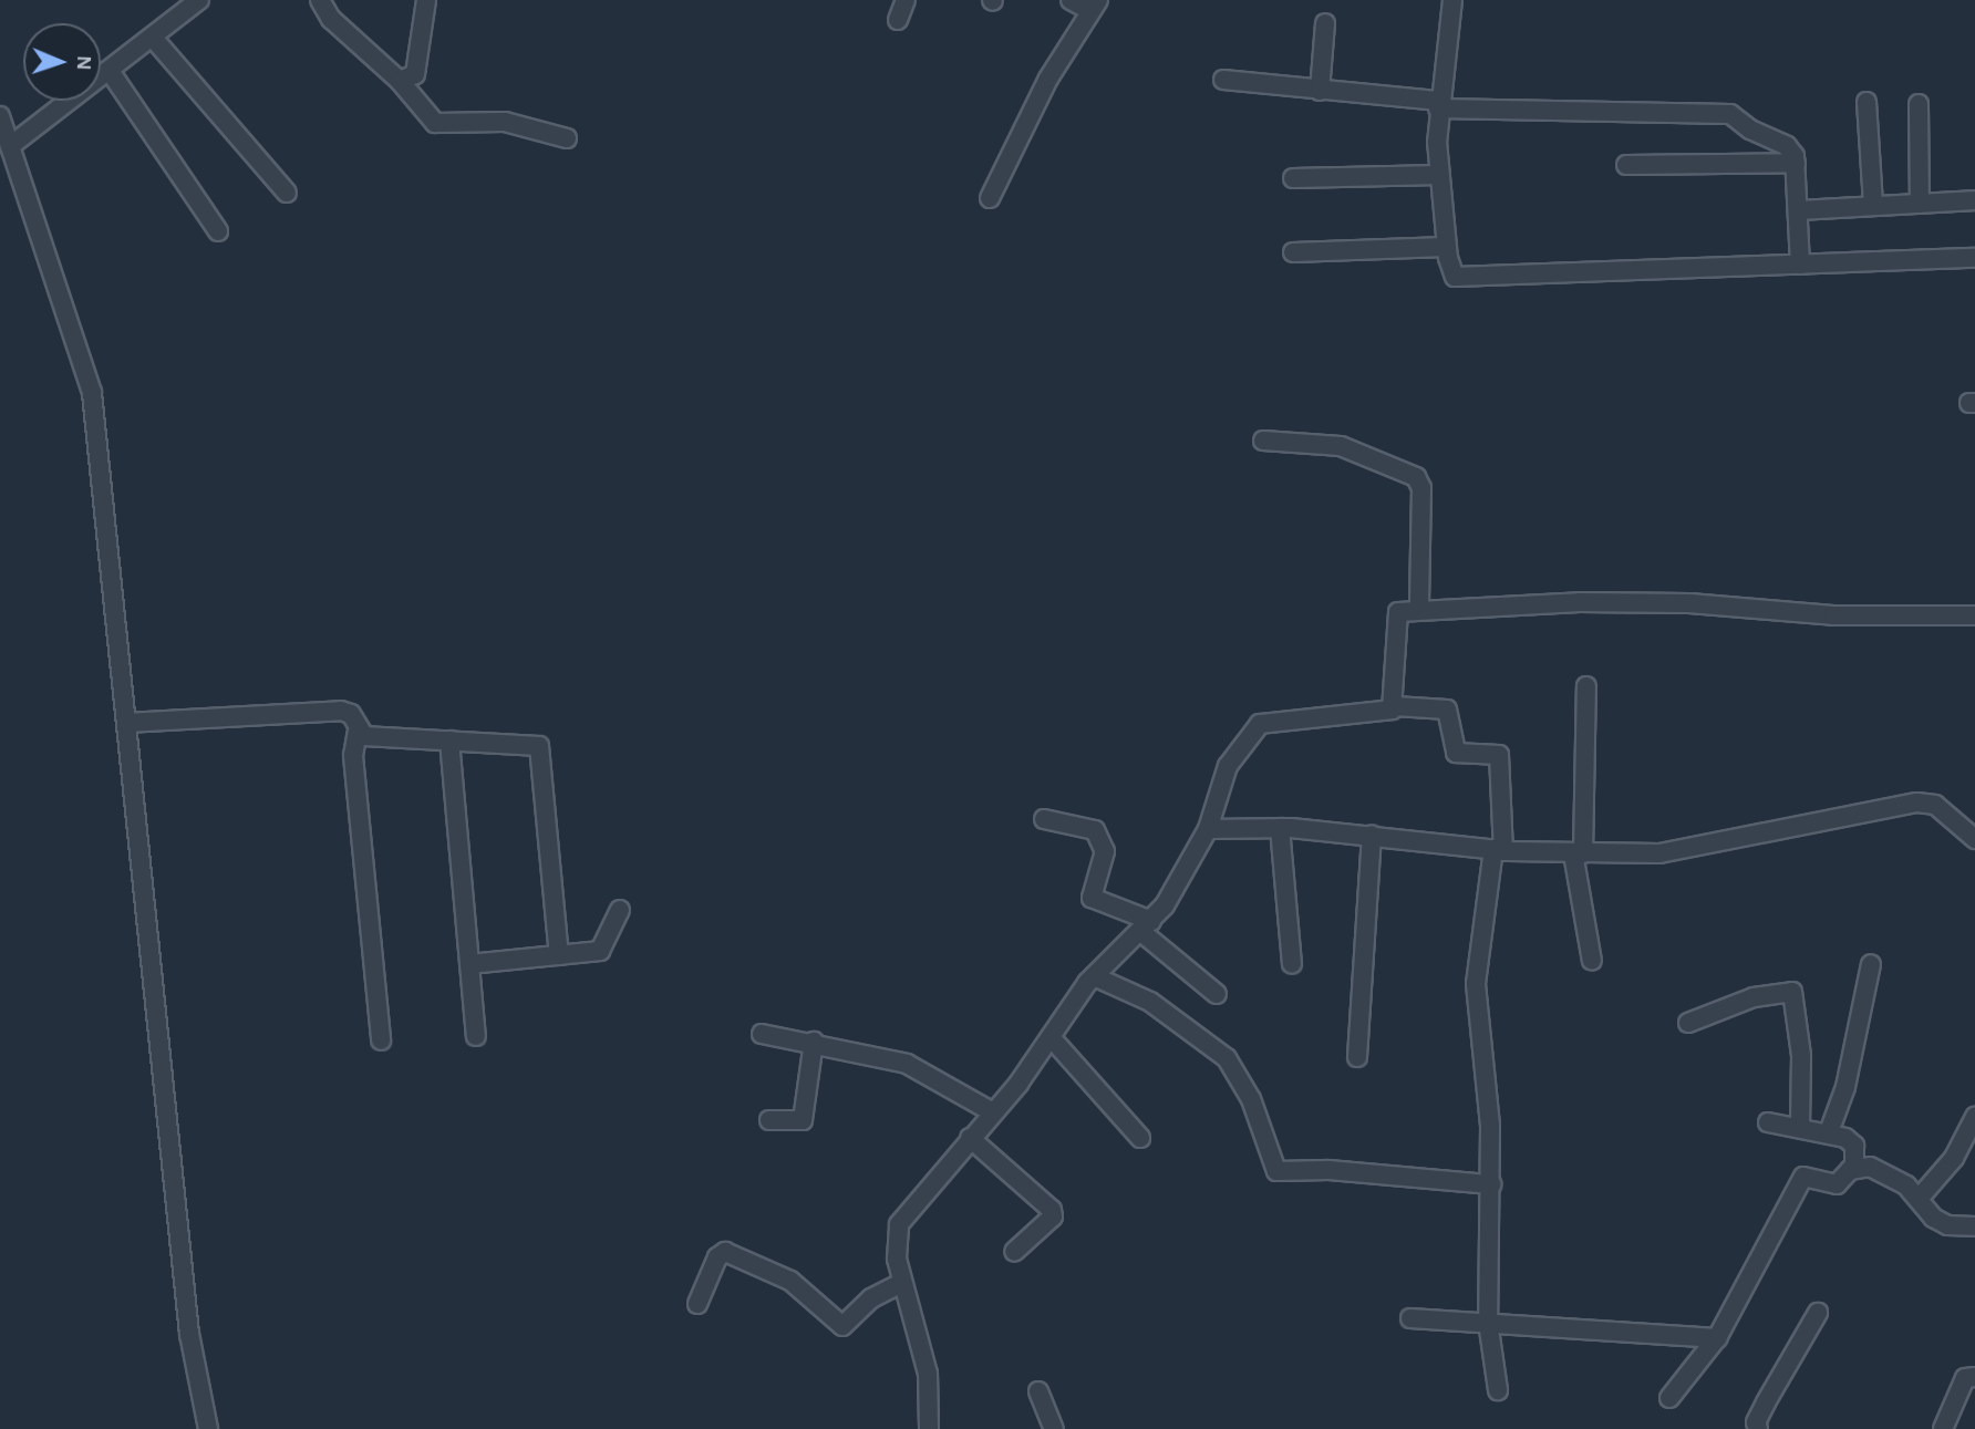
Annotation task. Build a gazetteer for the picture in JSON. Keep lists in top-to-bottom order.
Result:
{
  "north": "right"
}
